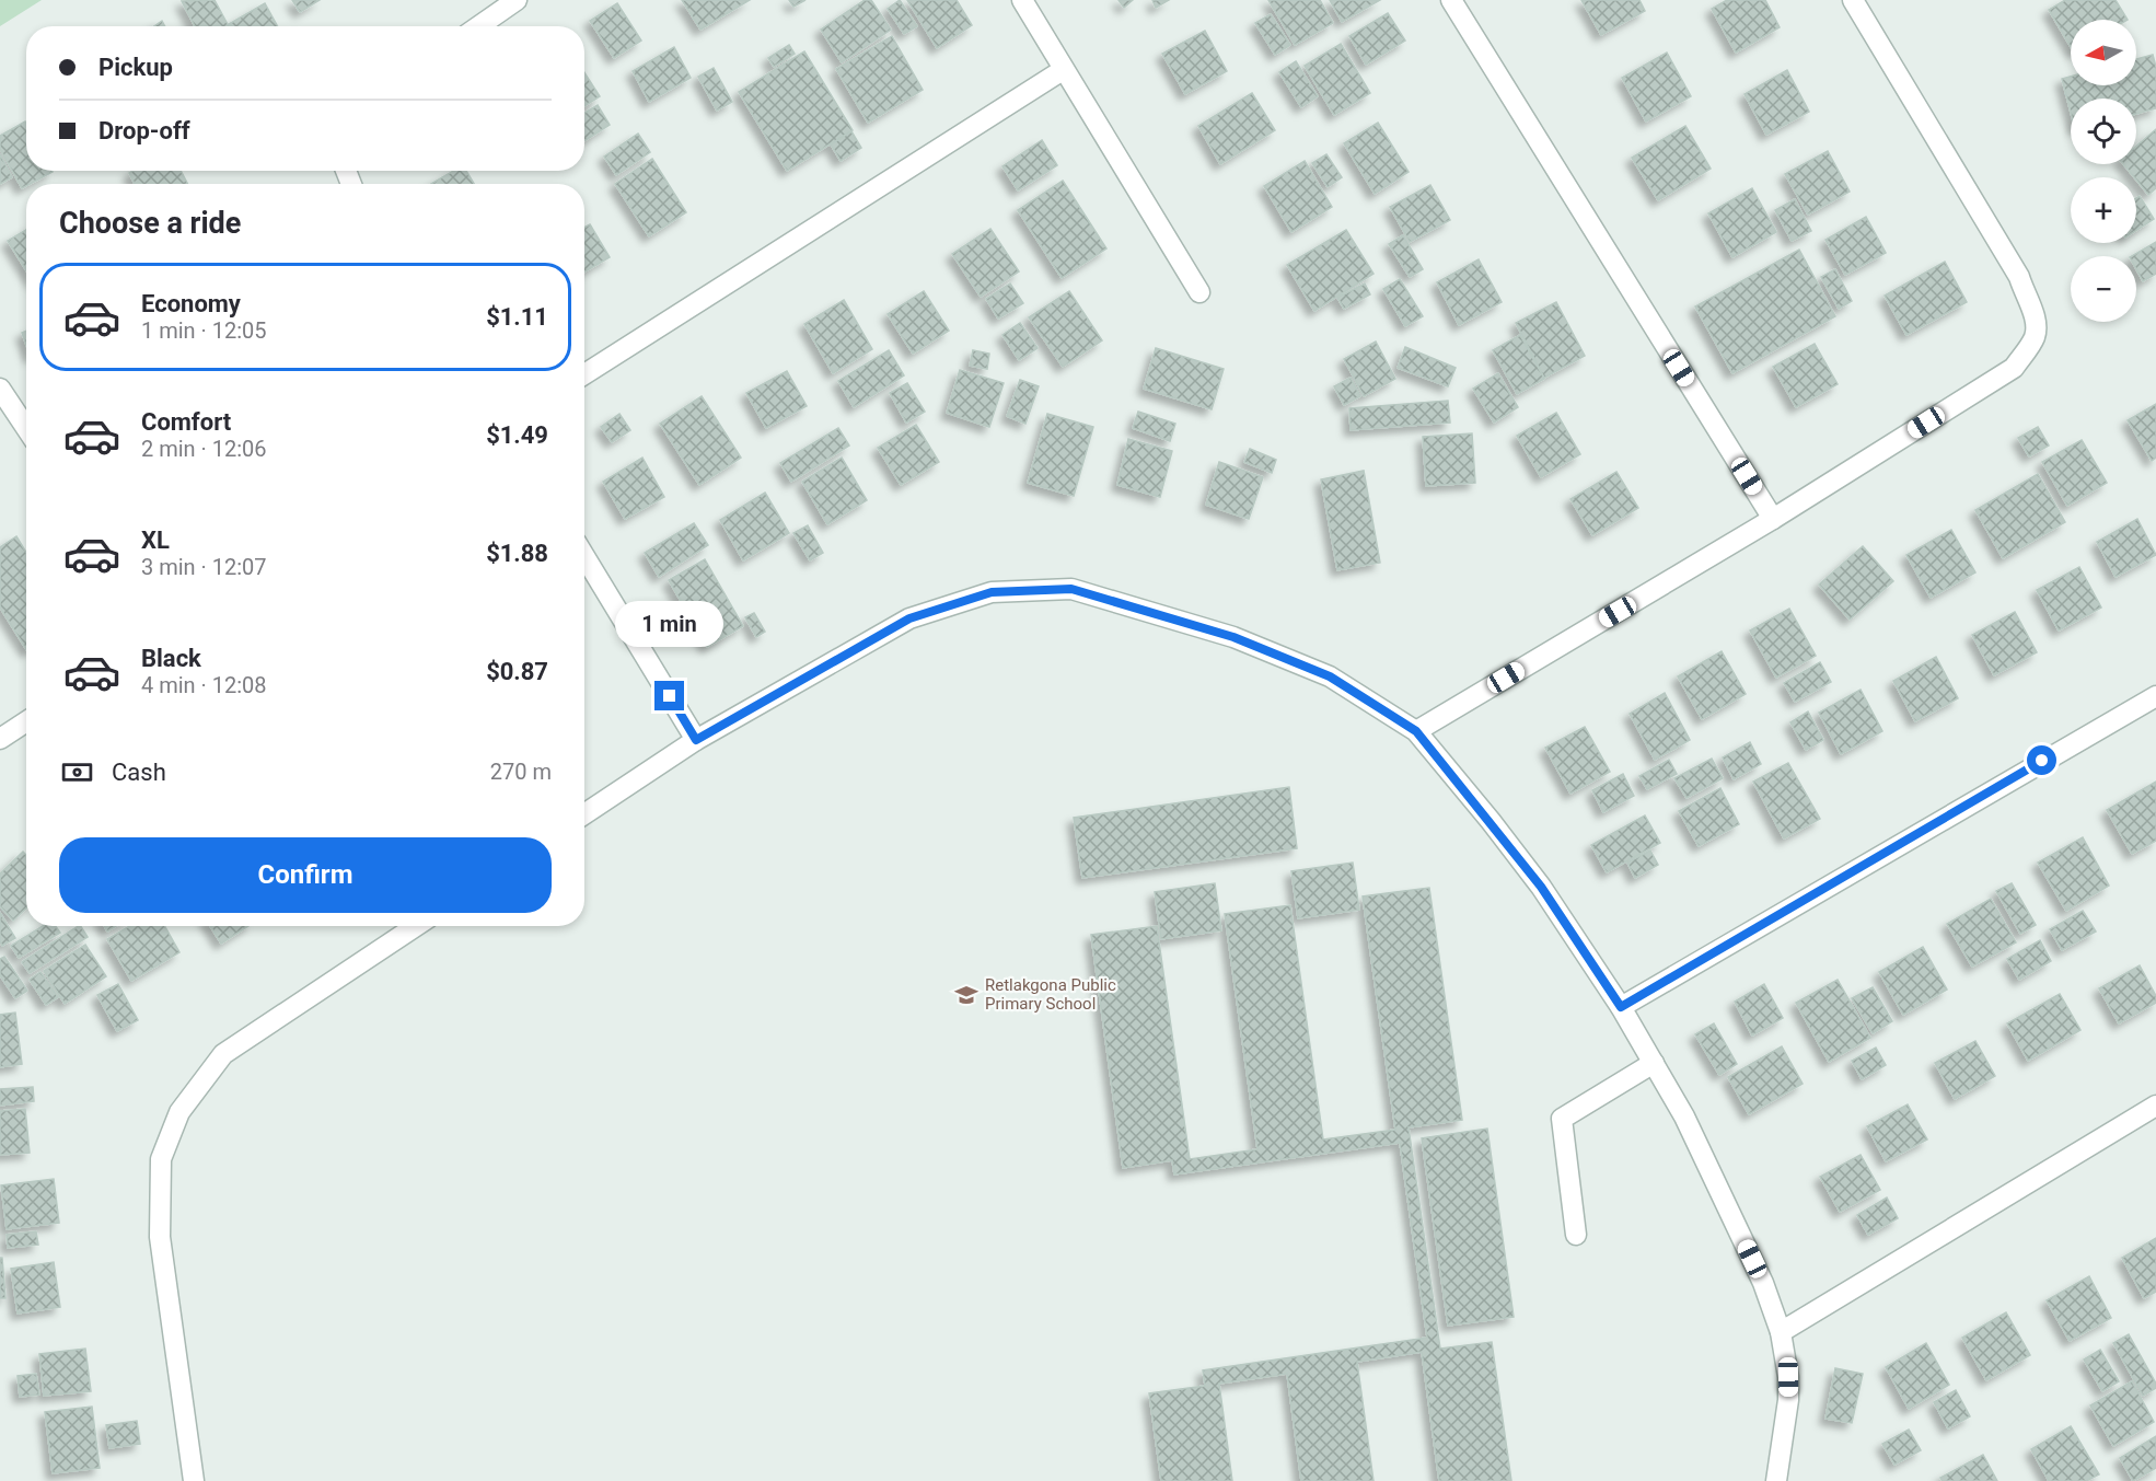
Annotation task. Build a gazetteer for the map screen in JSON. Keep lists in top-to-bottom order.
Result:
{
  "places": {
    "school or university": ["Retlakgona Public Primary School"]
  },
  "north": "left",
  "page": {
    "map_buttons": ["+", "−"],
    "banner": ["Pickup", "Drop-off"],
    "heading": "Choose a ride",
    "list": [
      {
        "name": "Economy",
        "note": "1 min · 12:05",
        "value": "$1.11"
      },
      {
        "name": "Comfort",
        "note": "2 min · 12:06",
        "value": "$1.49"
      },
      {
        "name": "XL",
        "note": "3 min · 12:07",
        "value": "$1.88"
      },
      {
        "name": "Black",
        "note": "4 min · 12:08",
        "value": "$0.87"
      }
    ],
    "bubble": "1 min",
    "pay": ["Cash", "270 m"],
    "buttons": "Confirm"
  }
}
